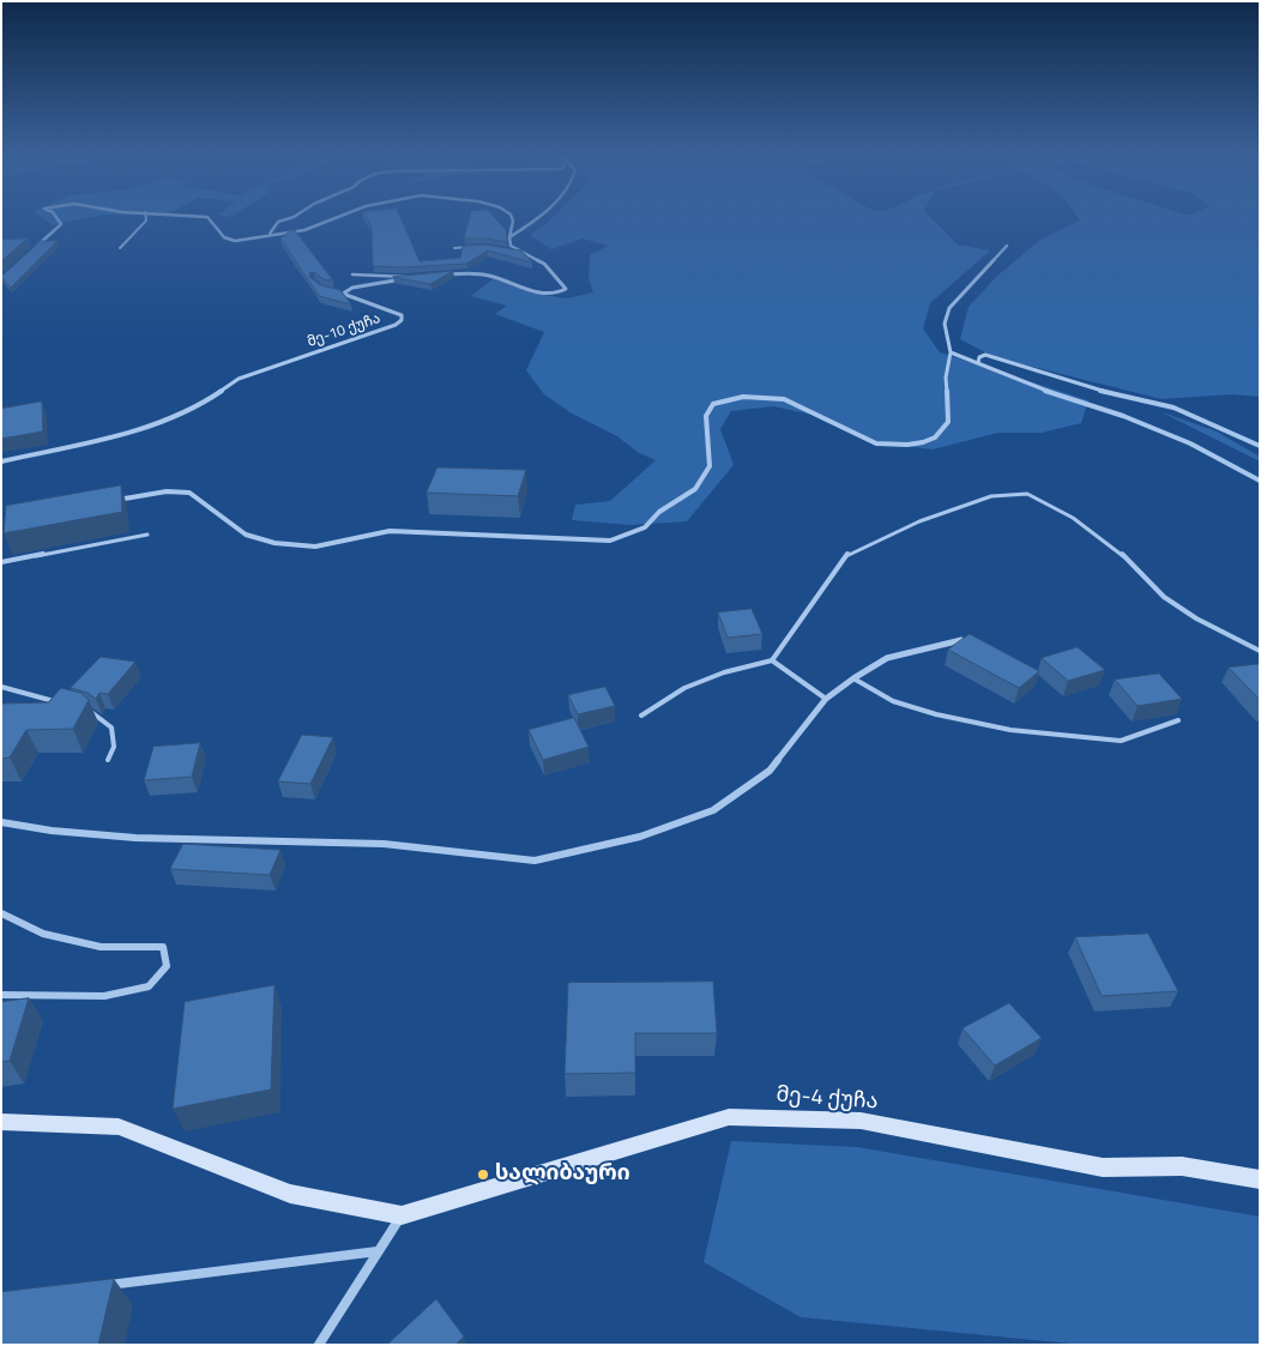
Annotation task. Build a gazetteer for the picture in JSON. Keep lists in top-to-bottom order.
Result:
{
  "streets": {
    "street": ["მე-10 ქუჩა", "მე-4 ქუჩა"]
  },
  "places": ["სალიბაური"]
}
